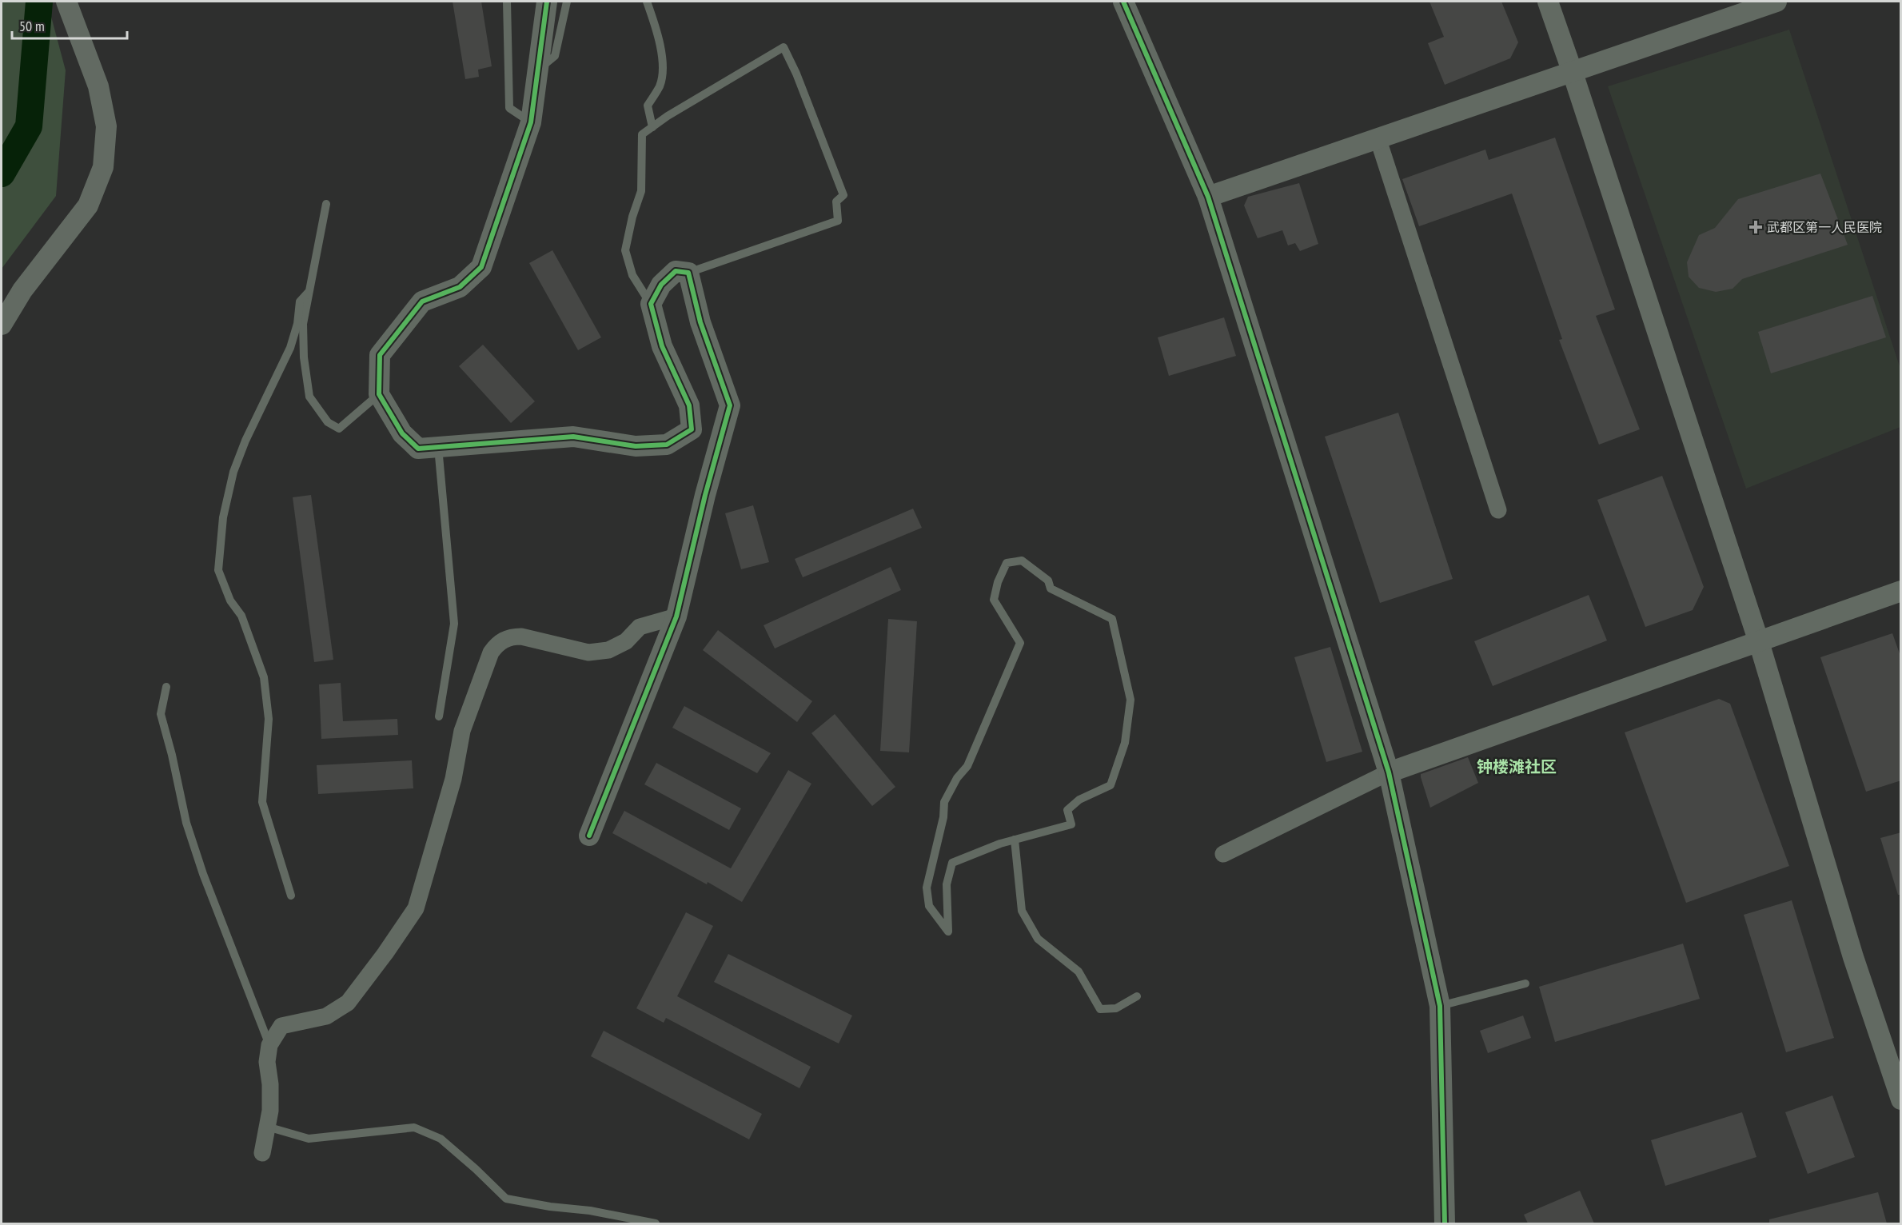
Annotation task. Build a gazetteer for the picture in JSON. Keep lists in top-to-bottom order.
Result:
{
  "districts": ["钟楼滩社区"],
  "places": {
    "health": ["武都区第一人民医院"]
  },
  "scale_bar": "50 m"
}
